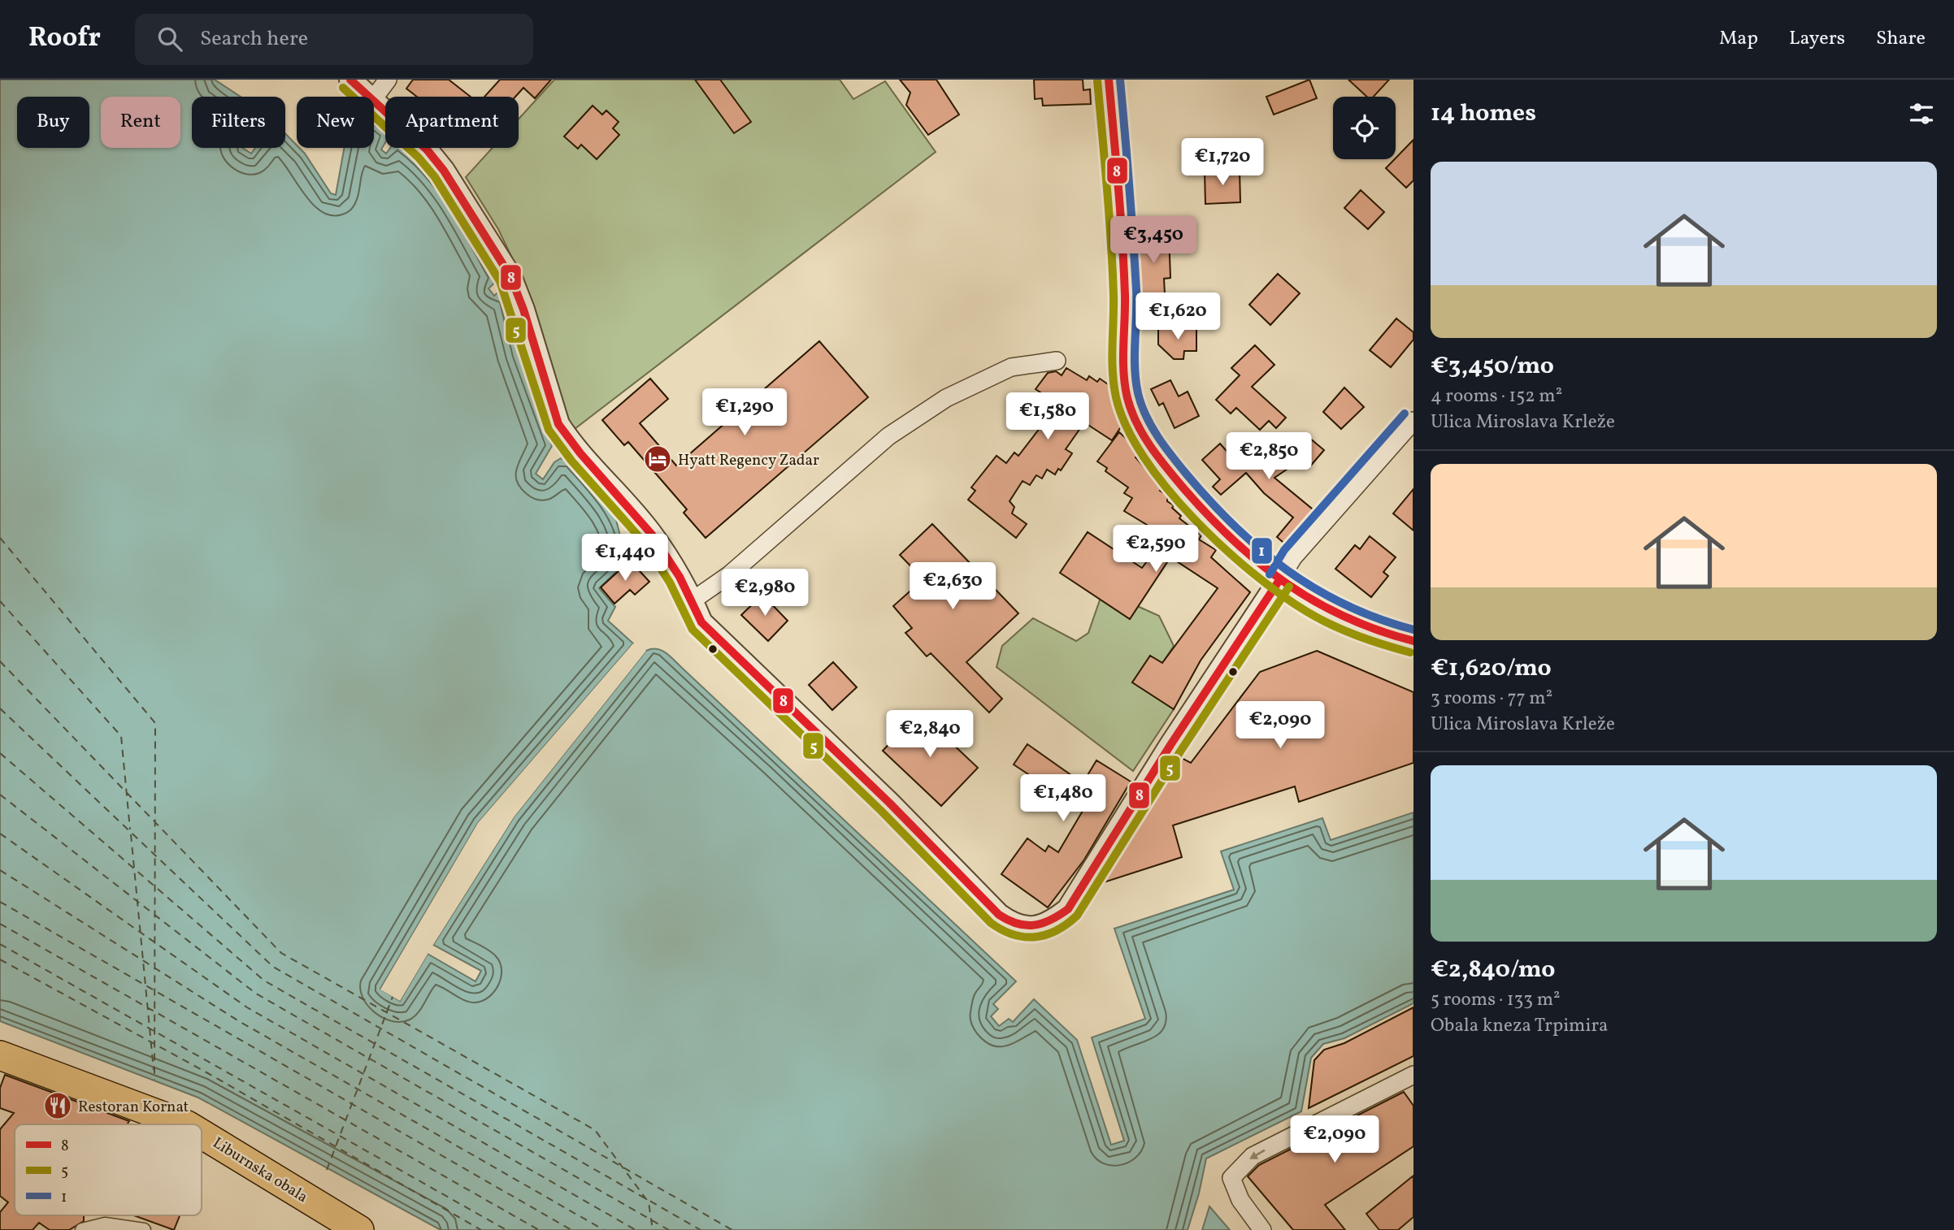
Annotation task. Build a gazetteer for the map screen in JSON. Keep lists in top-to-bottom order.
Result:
{
  "streets": {
    "main road": ["Liburnska obala"]
  },
  "places": {
    "hotel": ["Hyatt Regency Zadar"],
    "restaurant": ["Restoran Kornat"]
  },
  "lines": ["transit line 8", "transit line 1", "transit line 5"],
  "legend": ["8", "5", "1"],
  "page": {
    "header": "Roofr",
    "search": "Search here",
    "nav": ["Map", "Layers", "Share"],
    "heading": "14 homes",
    "chip": [
      "Buy",
      "Rent",
      "Filters",
      "New",
      "Apartment"
    ],
    "price": [
      "€1,720",
      "€3,450",
      "€1,620",
      "€1,290",
      "€1,580",
      "€2,850",
      "€2,590",
      "€1,440",
      "€2,630",
      "€2,980",
      "€2,090",
      "€2,840",
      "€1,480",
      "€2,090"
    ],
    "list": [
      {
        "name": "€3,450/mo",
        "note": "4 rooms · 152 m² · Ulica Miroslava Krleže"
      },
      {
        "name": "€1,620/mo",
        "note": "3 rooms · 77 m² · Ulica Miroslava Krleže"
      },
      {
        "name": "€2,840/mo",
        "note": "5 rooms · 133 m² · Obala kneza Trpimira"
      }
    ]
  }
}
